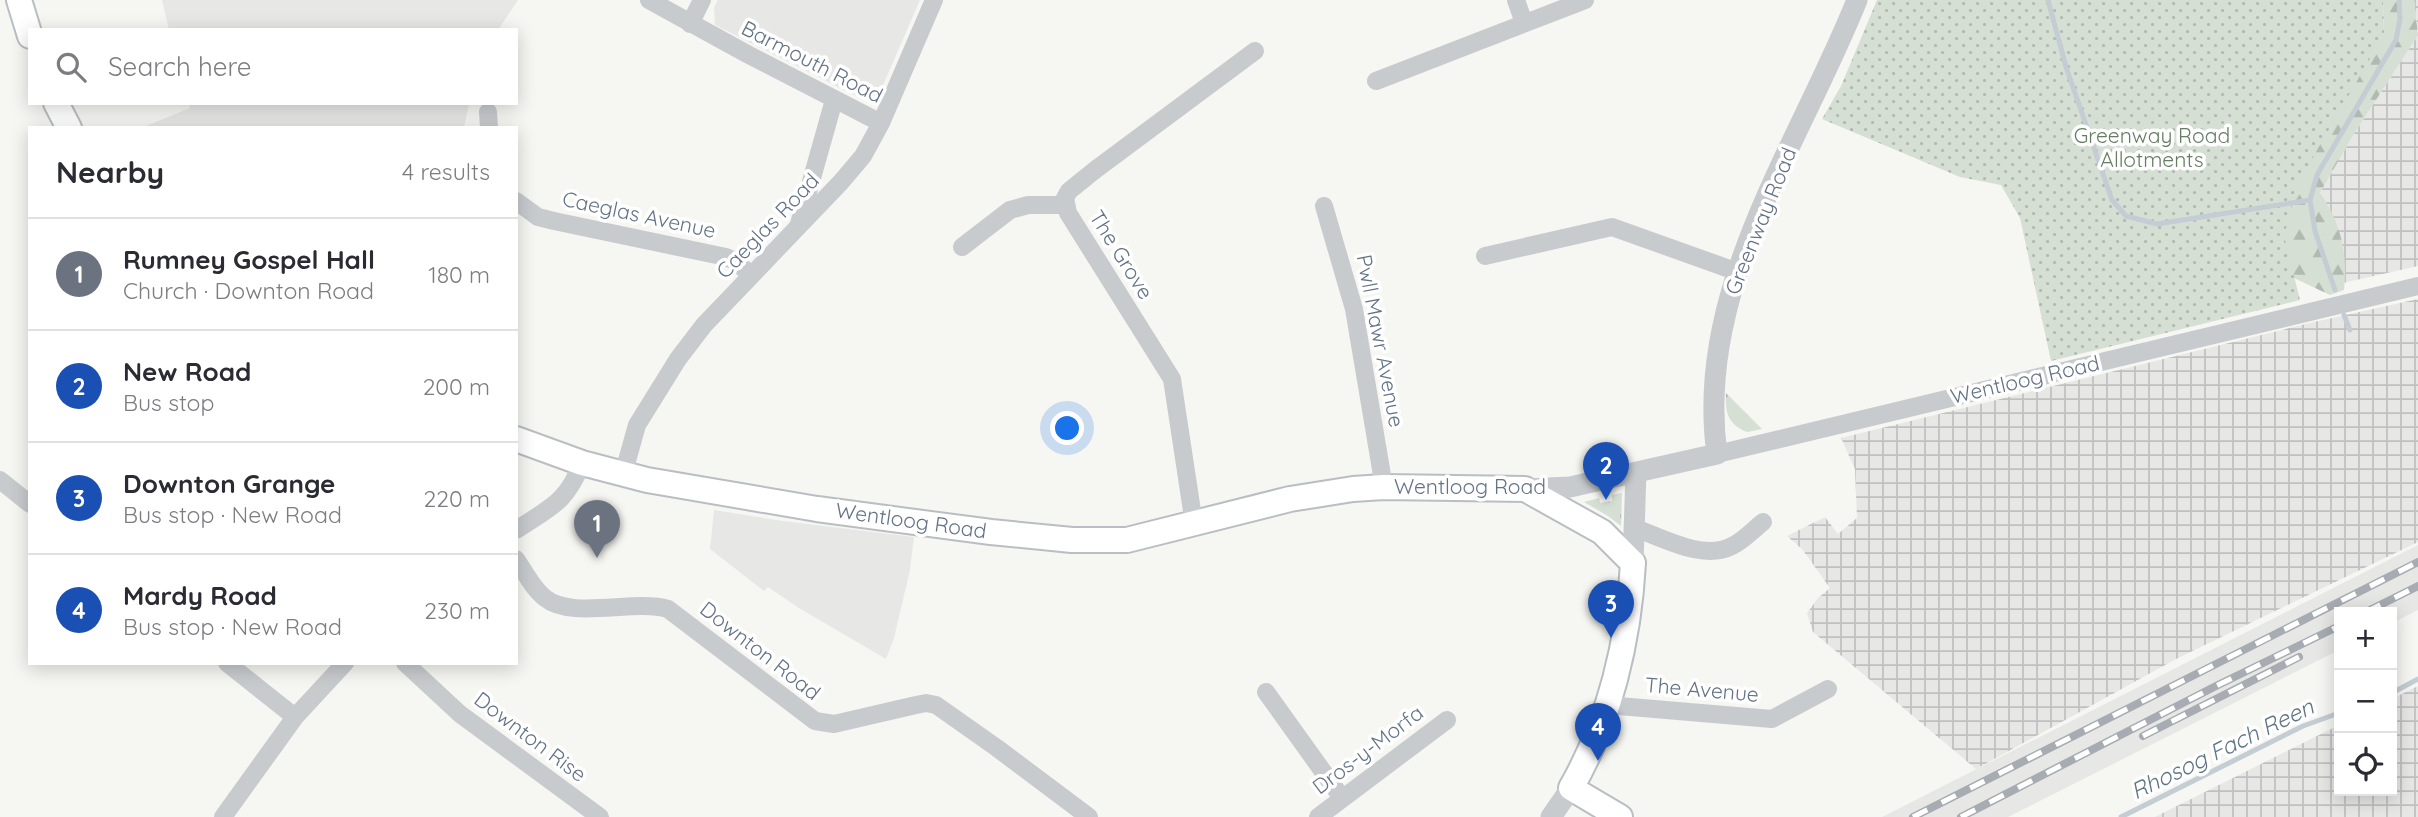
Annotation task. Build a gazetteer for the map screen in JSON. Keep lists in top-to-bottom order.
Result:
{
  "streets": {
    "main road": ["Wentloog Road"],
    "street": [
      "Barmouth Road",
      "Caeglas Avenue",
      "Greenway Road",
      "Caeglas Road",
      "The Grove",
      "Pwll Mawr Avenue",
      "Downton Road",
      "The Avenue",
      "Downton Rise",
      "Dros-y-Morfa"
    ]
  },
  "crossings": [
    ["Barmouth Road", "Caeglas Road"],
    ["Caeglas Avenue", "Caeglas Road"],
    ["Greenway Road", "Wentloog Road"],
    ["Caeglas Road", "Wentloog Road"],
    ["The Grove", "Wentloog Road"],
    ["Pwll Mawr Avenue", "Wentloog Road"]
  ],
  "water": ["Rhosog Fach Reen"],
  "parks": ["Greenway Road Allotments"],
  "page": {
    "search": "Search here",
    "heading": ["Nearby", "4 results"],
    "list": [
      {
        "mark": "1",
        "name": "Rumney Gospel Hall",
        "note": "Church · Downton Road",
        "value": "180 m"
      },
      {
        "mark": "2",
        "name": "New Road",
        "note": "Bus stop",
        "value": "200 m"
      },
      {
        "mark": "3",
        "name": "Downton Grange",
        "note": "Bus stop · New Road",
        "value": "220 m"
      },
      {
        "mark": "4",
        "name": "Mardy Road",
        "note": "Bus stop · New Road",
        "value": "230 m"
      }
    ],
    "pins": [
      "2",
      "1",
      "3",
      "4"
    ],
    "map_buttons": ["+", "−"]
  }
}
